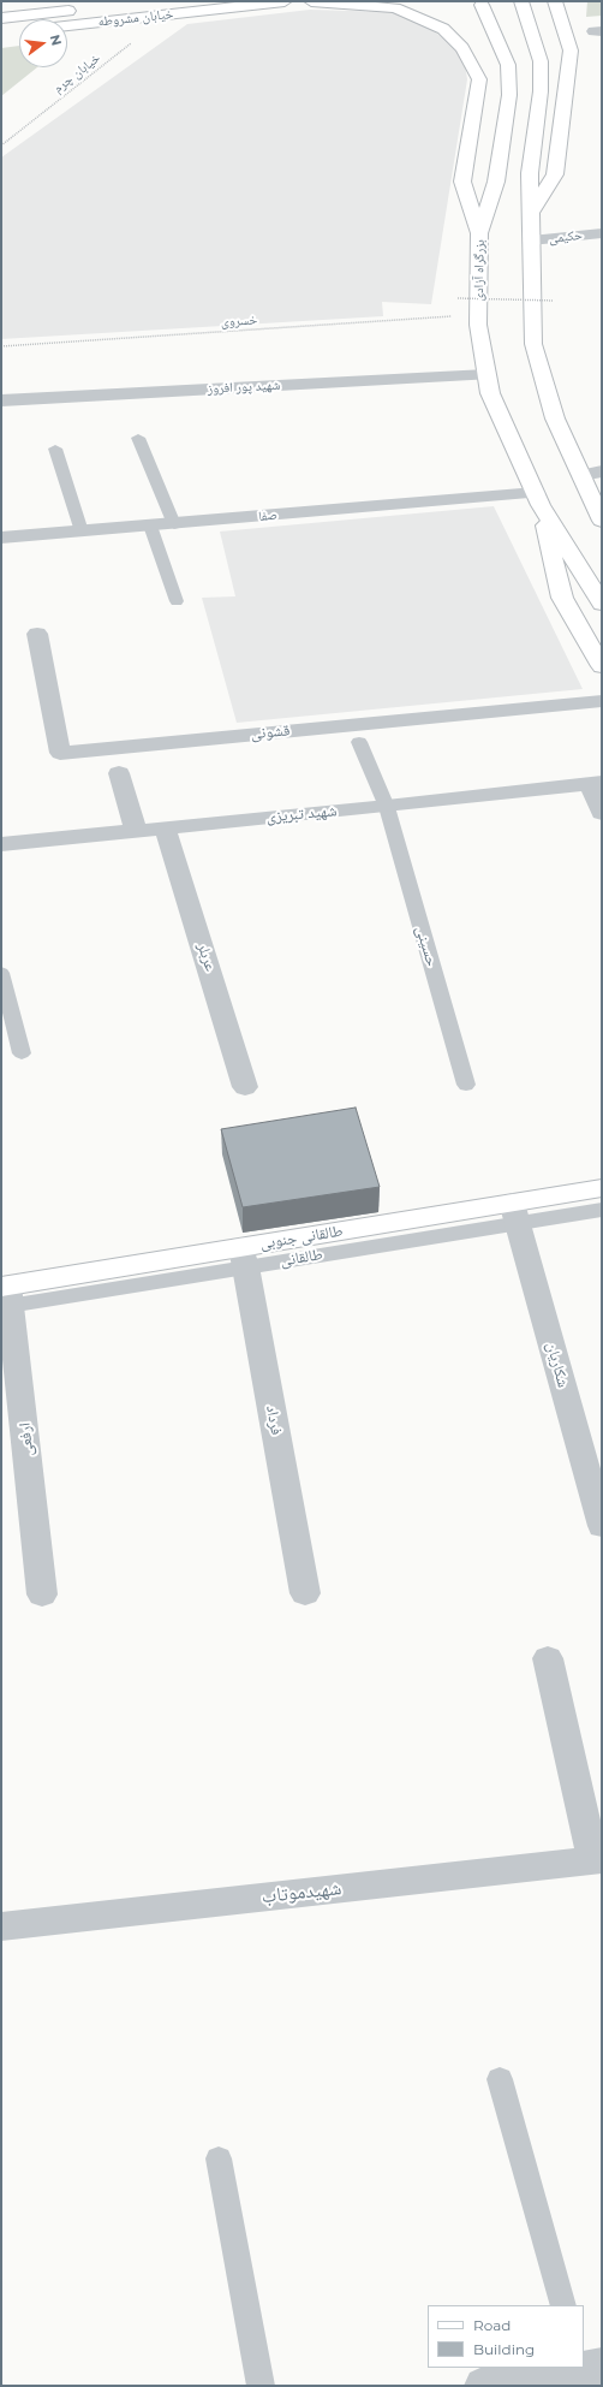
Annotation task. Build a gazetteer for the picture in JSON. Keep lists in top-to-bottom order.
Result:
{
  "streets": {
    "main road": ["خیابان مشروطه", "بزرگراه آزادی", "طالقانی جنوبی"],
    "street": [
      "حکیمی",
      "شهید پور افروز",
      "صفا",
      "قشونی",
      "شهید تبریزی",
      "عربلر",
      "شکاریان",
      "فرداد",
      "ارفعی",
      "شهیدموتاب"
    ],
    "lane": ["حسینی"],
    "path": ["خیابان چرم", "خسروی"]
  },
  "crossings": [
    ["خیابان مشروطه", "خیابان چرم"],
    ["بزرگراه آزادی", "خسروی"],
    ["بزرگراه آزادی", "شهید پور افروز"],
    ["بزرگراه آزادی", "صفا"],
    ["شهید تبریزی", "حسینی"],
    ["شهید تبریزی", "عربلر"],
    ["طالقانی جنوبی", "شکاریان"],
    ["طالقانی جنوبی", "فرداد"],
    ["طالقانی جنوبی", "ارفعی"]
  ],
  "legend": ["Road", "Building"],
  "north": "right"
}
